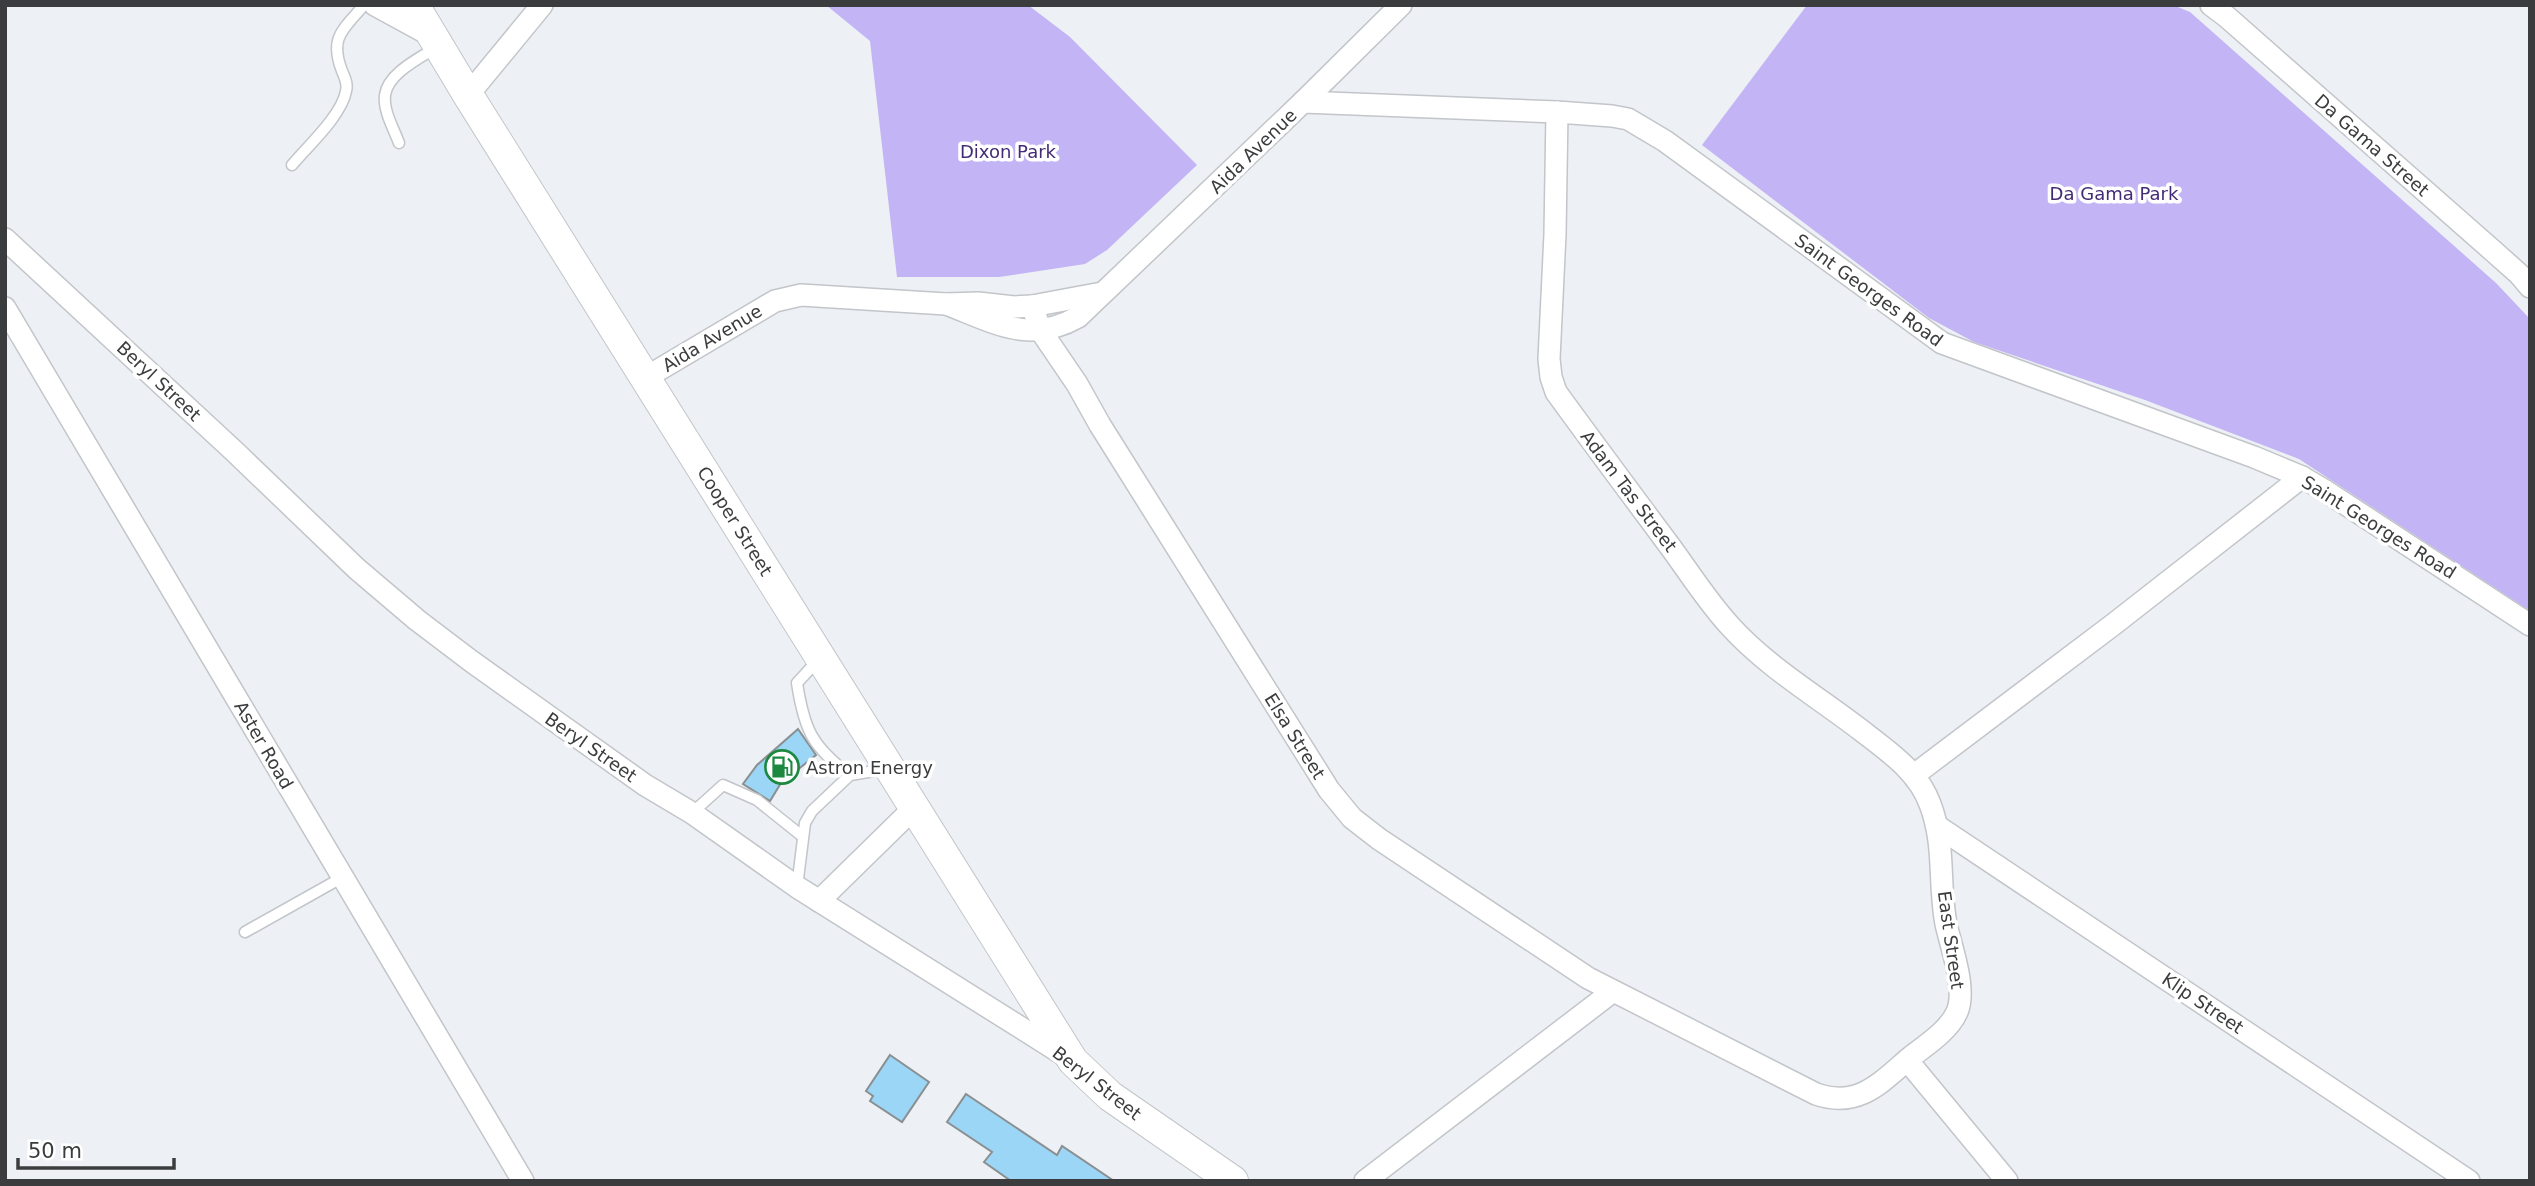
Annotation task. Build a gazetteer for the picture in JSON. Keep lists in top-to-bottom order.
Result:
{
  "streets": {
    "main road": ["Beryl Street", "Cooper Street"],
    "street": [
      "Da Gama Street",
      "Aida Avenue",
      "Saint Georges Road",
      "Adam Tas Street",
      "Elsa Street",
      "Aster Road",
      "East Street",
      "Klip Street"
    ]
  },
  "crossings": [
    ["Aida Avenue", "Saint Georges Road"],
    ["Aida Avenue", "Cooper Street"],
    ["Aida Avenue", "Elsa Street"],
    ["Saint Georges Road", "Adam Tas Street"],
    ["Beryl Street", "Cooper Street"],
    ["Adam Tas Street", "East Street"],
    ["Elsa Street", "East Street"],
    ["East Street", "Klip Street"]
  ],
  "parks": ["Dixon Park", "Da Gama Park"],
  "places": {
    "fuel station": ["Astron Energy"]
  },
  "scale_bar": "50 m"
}
